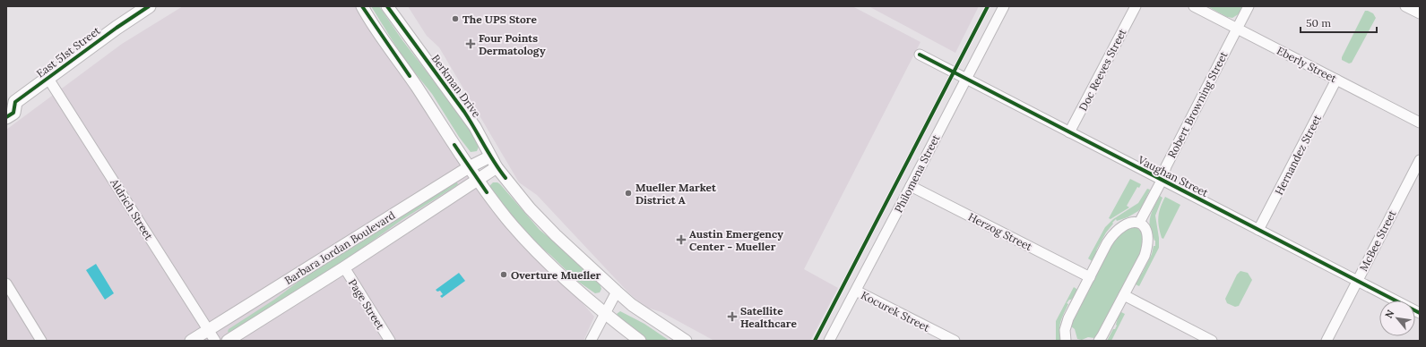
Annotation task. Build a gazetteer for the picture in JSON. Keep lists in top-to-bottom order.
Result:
{
  "streets": {
    "main road": ["East 51st Street"],
    "street": [
      "Eberly Street",
      "Doc Reeves Street",
      "Berkman Drive",
      "Robert Browning Street",
      "Hernandez Street",
      "Philomena Street",
      "Vaughan Street",
      "Aldrich Street",
      "Herzog Street",
      "McBee Street",
      "Barbara Jordan Boulevard",
      "Page Street",
      "Kocurek Street"
    ]
  },
  "crossings": [
    ["East 51st Street", "Aldrich Street"],
    ["Eberly Street", "Robert Browning Street"],
    ["Eberly Street", "Hernandez Street"],
    ["Doc Reeves Street", "Vaughan Street"],
    ["Berkman Drive", "Barbara Jordan Boulevard"],
    ["Robert Browning Street", "Vaughan Street"],
    ["Hernandez Street", "Vaughan Street"],
    ["Philomena Street", "Vaughan Street"],
    ["Philomena Street", "Herzog Street"],
    ["Philomena Street", "Kocurek Street"],
    ["Vaughan Street", "McBee Street"],
    ["Aldrich Street", "Barbara Jordan Boulevard"],
    ["Barbara Jordan Boulevard", "Page Street"]
  ],
  "places": {
    "other": ["The UPS Store", "Mueller Market District A", "Overture Mueller"],
    "health": ["Four Points Dermatology", "Austin Emergency Center - Mueller", "Satellite Healthcare"]
  },
  "scale_bar": "50 m",
  "north": "top left"
}
